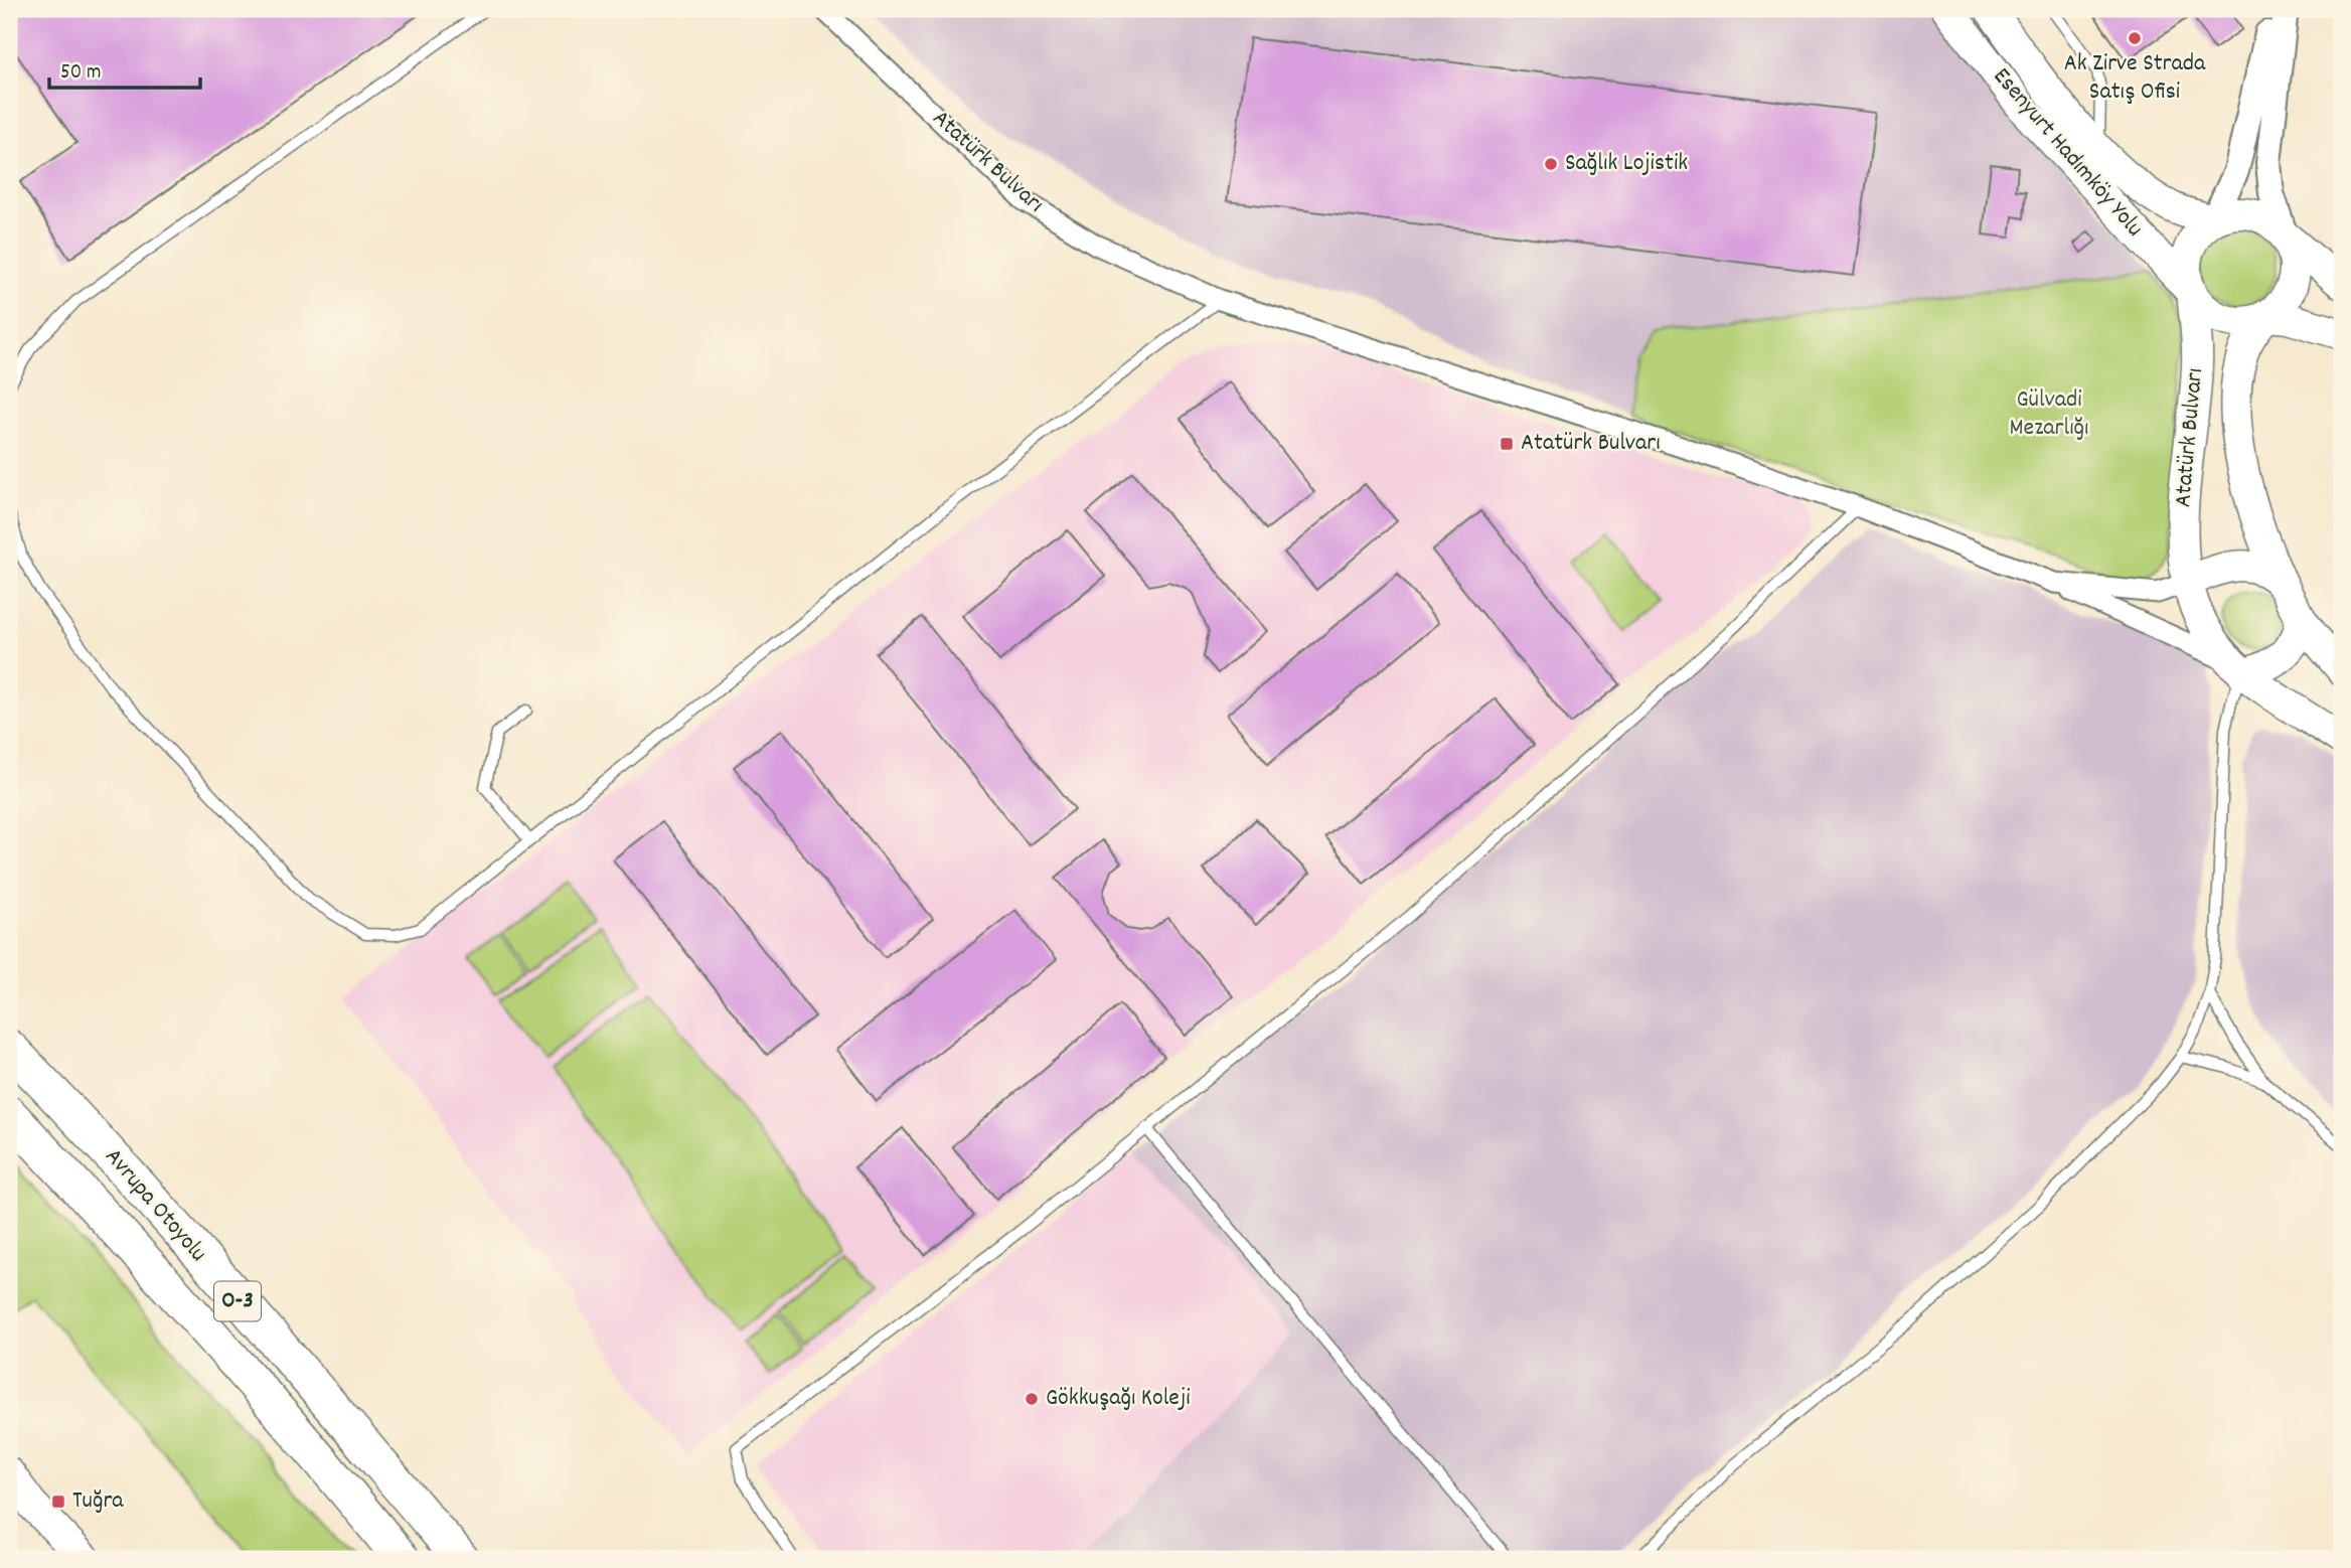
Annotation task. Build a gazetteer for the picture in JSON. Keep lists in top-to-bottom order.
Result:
{
  "streets": {
    "highway": ["Avrupa Otoyolu", "O-3"],
    "main road": ["Esenyurt Hadımköy Yolu", "Atatürk Bulvarı"]
  },
  "crossings": [
    ["Esenyurt Hadımköy Yolu", "Atatürk Bulvarı"]
  ],
  "parks": ["Gülvadi Mezarlığı"],
  "places": {
    "other": ["Ak Zirve Strada Satış Ofisi", "Sağlık Lojistik", "Gökkuşağı Koleji"],
    "transit": ["Atatürk Bulvarı", "Tuğra"]
  },
  "scale_bar": "50 m"
}
